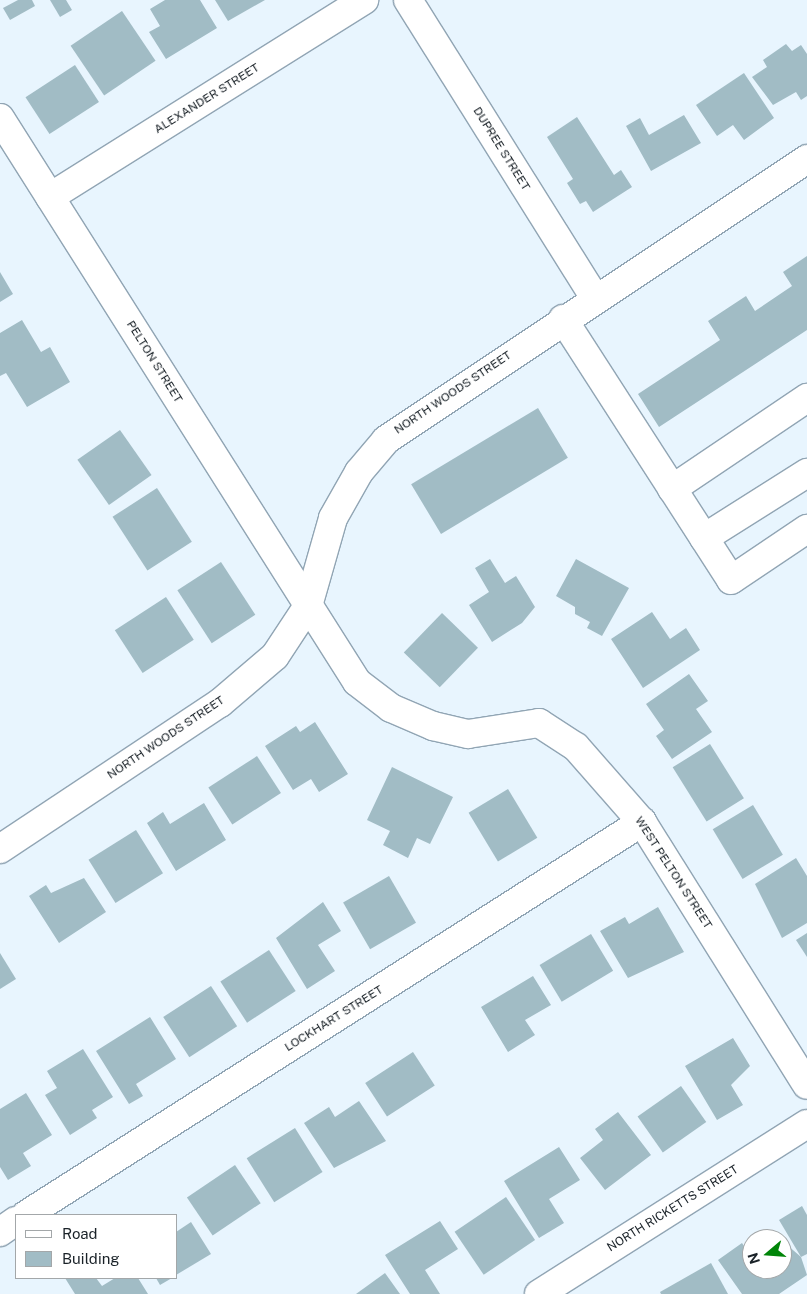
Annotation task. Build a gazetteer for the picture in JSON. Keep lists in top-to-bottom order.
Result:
{
  "streets": {
    "street": [
      "ALEXANDER STREET",
      "DUPREE STREET",
      "PELTON STREET",
      "NORTH WOODS STREET",
      "WEST PELTON STREET",
      "LOCKHART STREET",
      "NORTH RICKETTS STREET"
    ]
  },
  "crossings": [
    ["ALEXANDER STREET", "PELTON STREET"],
    ["DUPREE STREET", "NORTH WOODS STREET"],
    ["PELTON STREET", "NORTH WOODS STREET"],
    ["PELTON STREET", "WEST PELTON STREET"],
    ["NORTH WOODS STREET", "WEST PELTON STREET"],
    ["WEST PELTON STREET", "LOCKHART STREET"]
  ],
  "legend": ["Road", "Building"],
  "north": "left"
}
